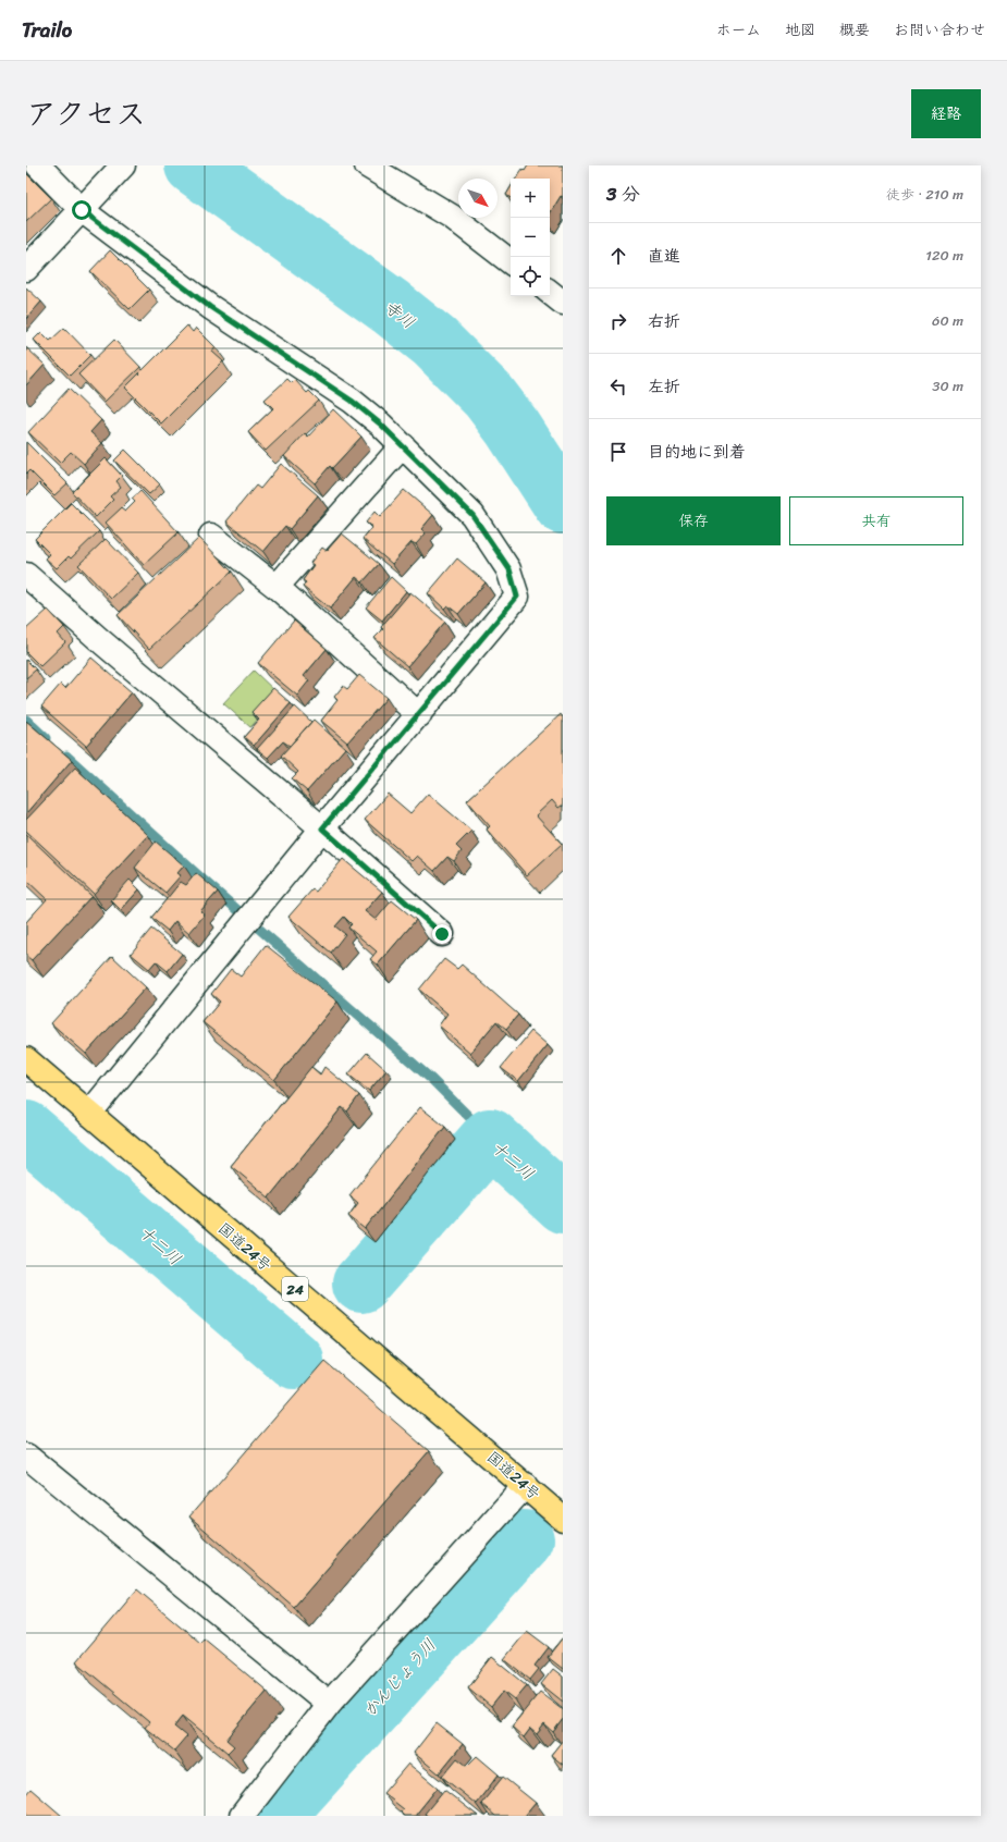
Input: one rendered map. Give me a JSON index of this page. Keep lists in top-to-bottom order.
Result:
{
  "streets": {
    "highway": ["国道24号", "24"]
  },
  "water": ["寺川", "十二川", "かんじょう川"],
  "north": "bottom right",
  "page": {
    "header": "Trailo",
    "nav": [
      "ホーム",
      "地図",
      "概要",
      "お問い合わせ"
    ],
    "title": "アクセス",
    "buttons": [
      "経路",
      ["保存", "共有"]
    ],
    "heading": ["3 分", "徒歩 · 210 m"],
    "map_buttons": ["+", "−"],
    "list": [
      ["直進", "120 m"],
      ["右折", "60 m"],
      ["左折", "30 m"],
      "目的地に到着"
    ]
  }
}
